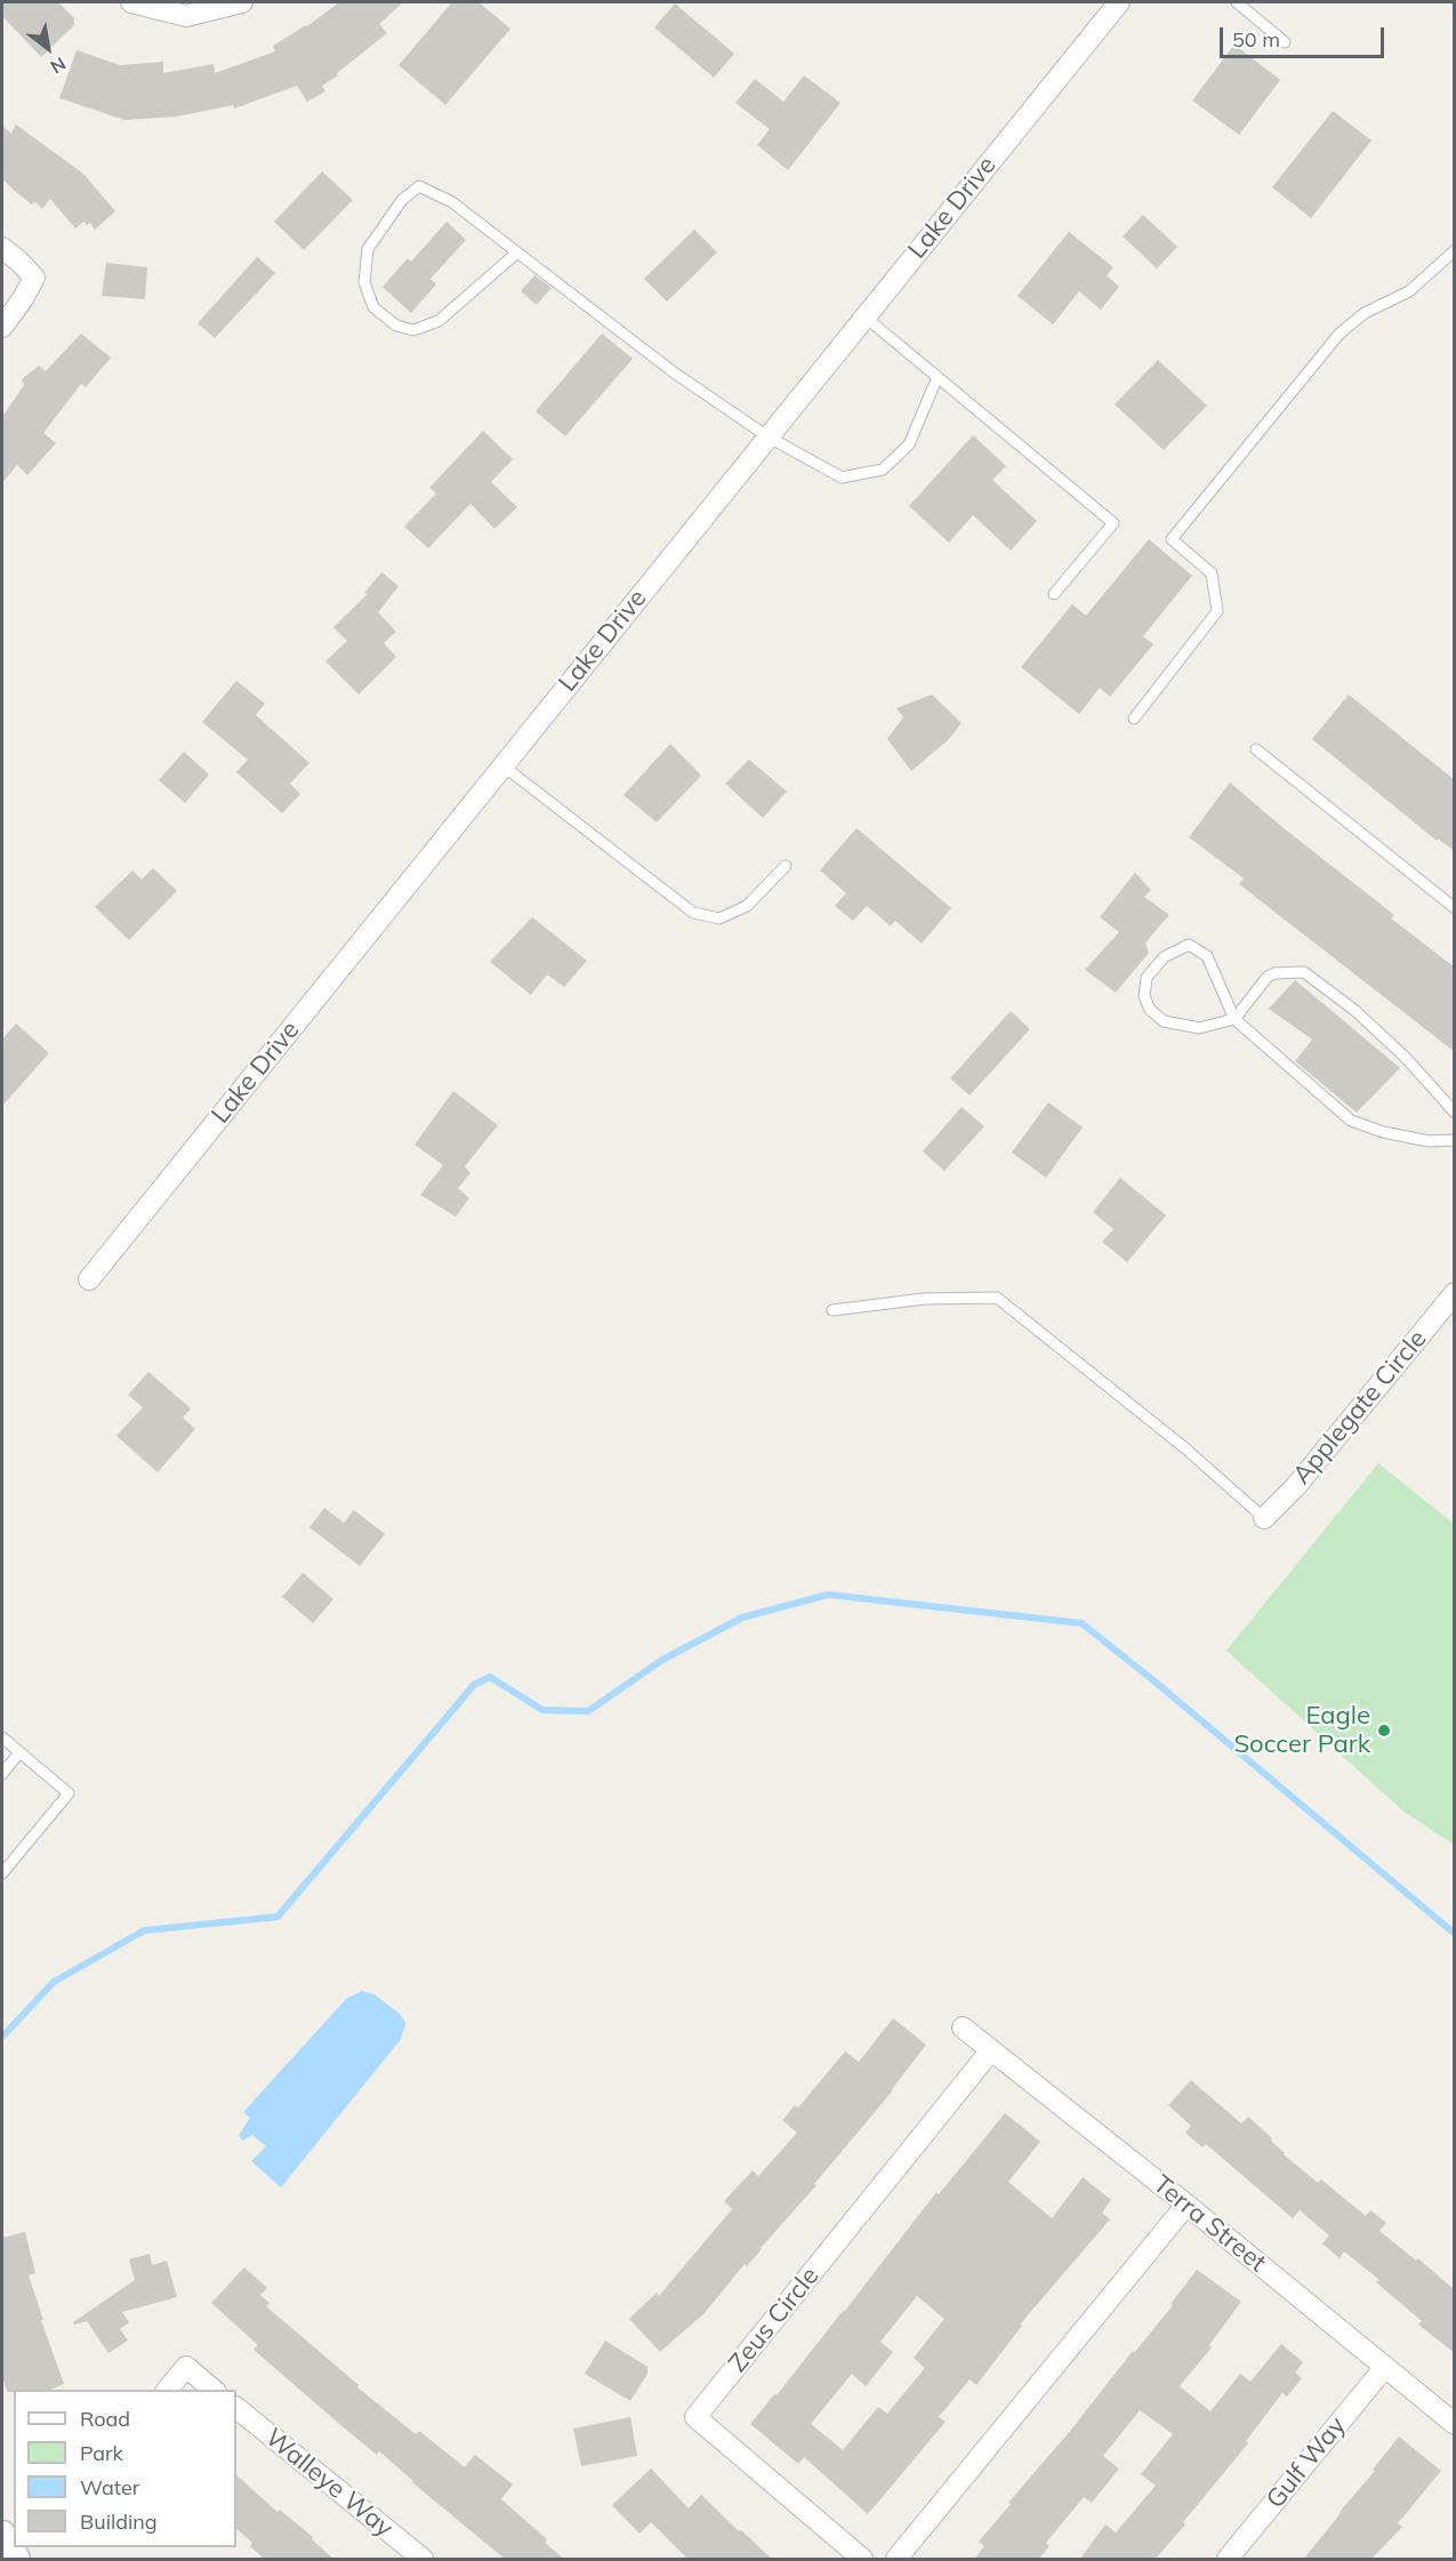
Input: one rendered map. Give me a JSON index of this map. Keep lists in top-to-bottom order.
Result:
{
  "streets": {
    "street": [
      "Lake Drive",
      "Applegate Circle",
      "Terra Street",
      "Zeus Circle",
      "Gulf Way",
      "Walleye Way"
    ]
  },
  "crossings": [
    ["Terra Street", "Zeus Circle"],
    ["Terra Street", "Gulf Way"]
  ],
  "places": ["Eagle Soccer Park"],
  "legend": [
    "Road",
    "Park",
    "Water",
    "Building"
  ],
  "scale_bar": "50 m",
  "north": "bottom right"
}
